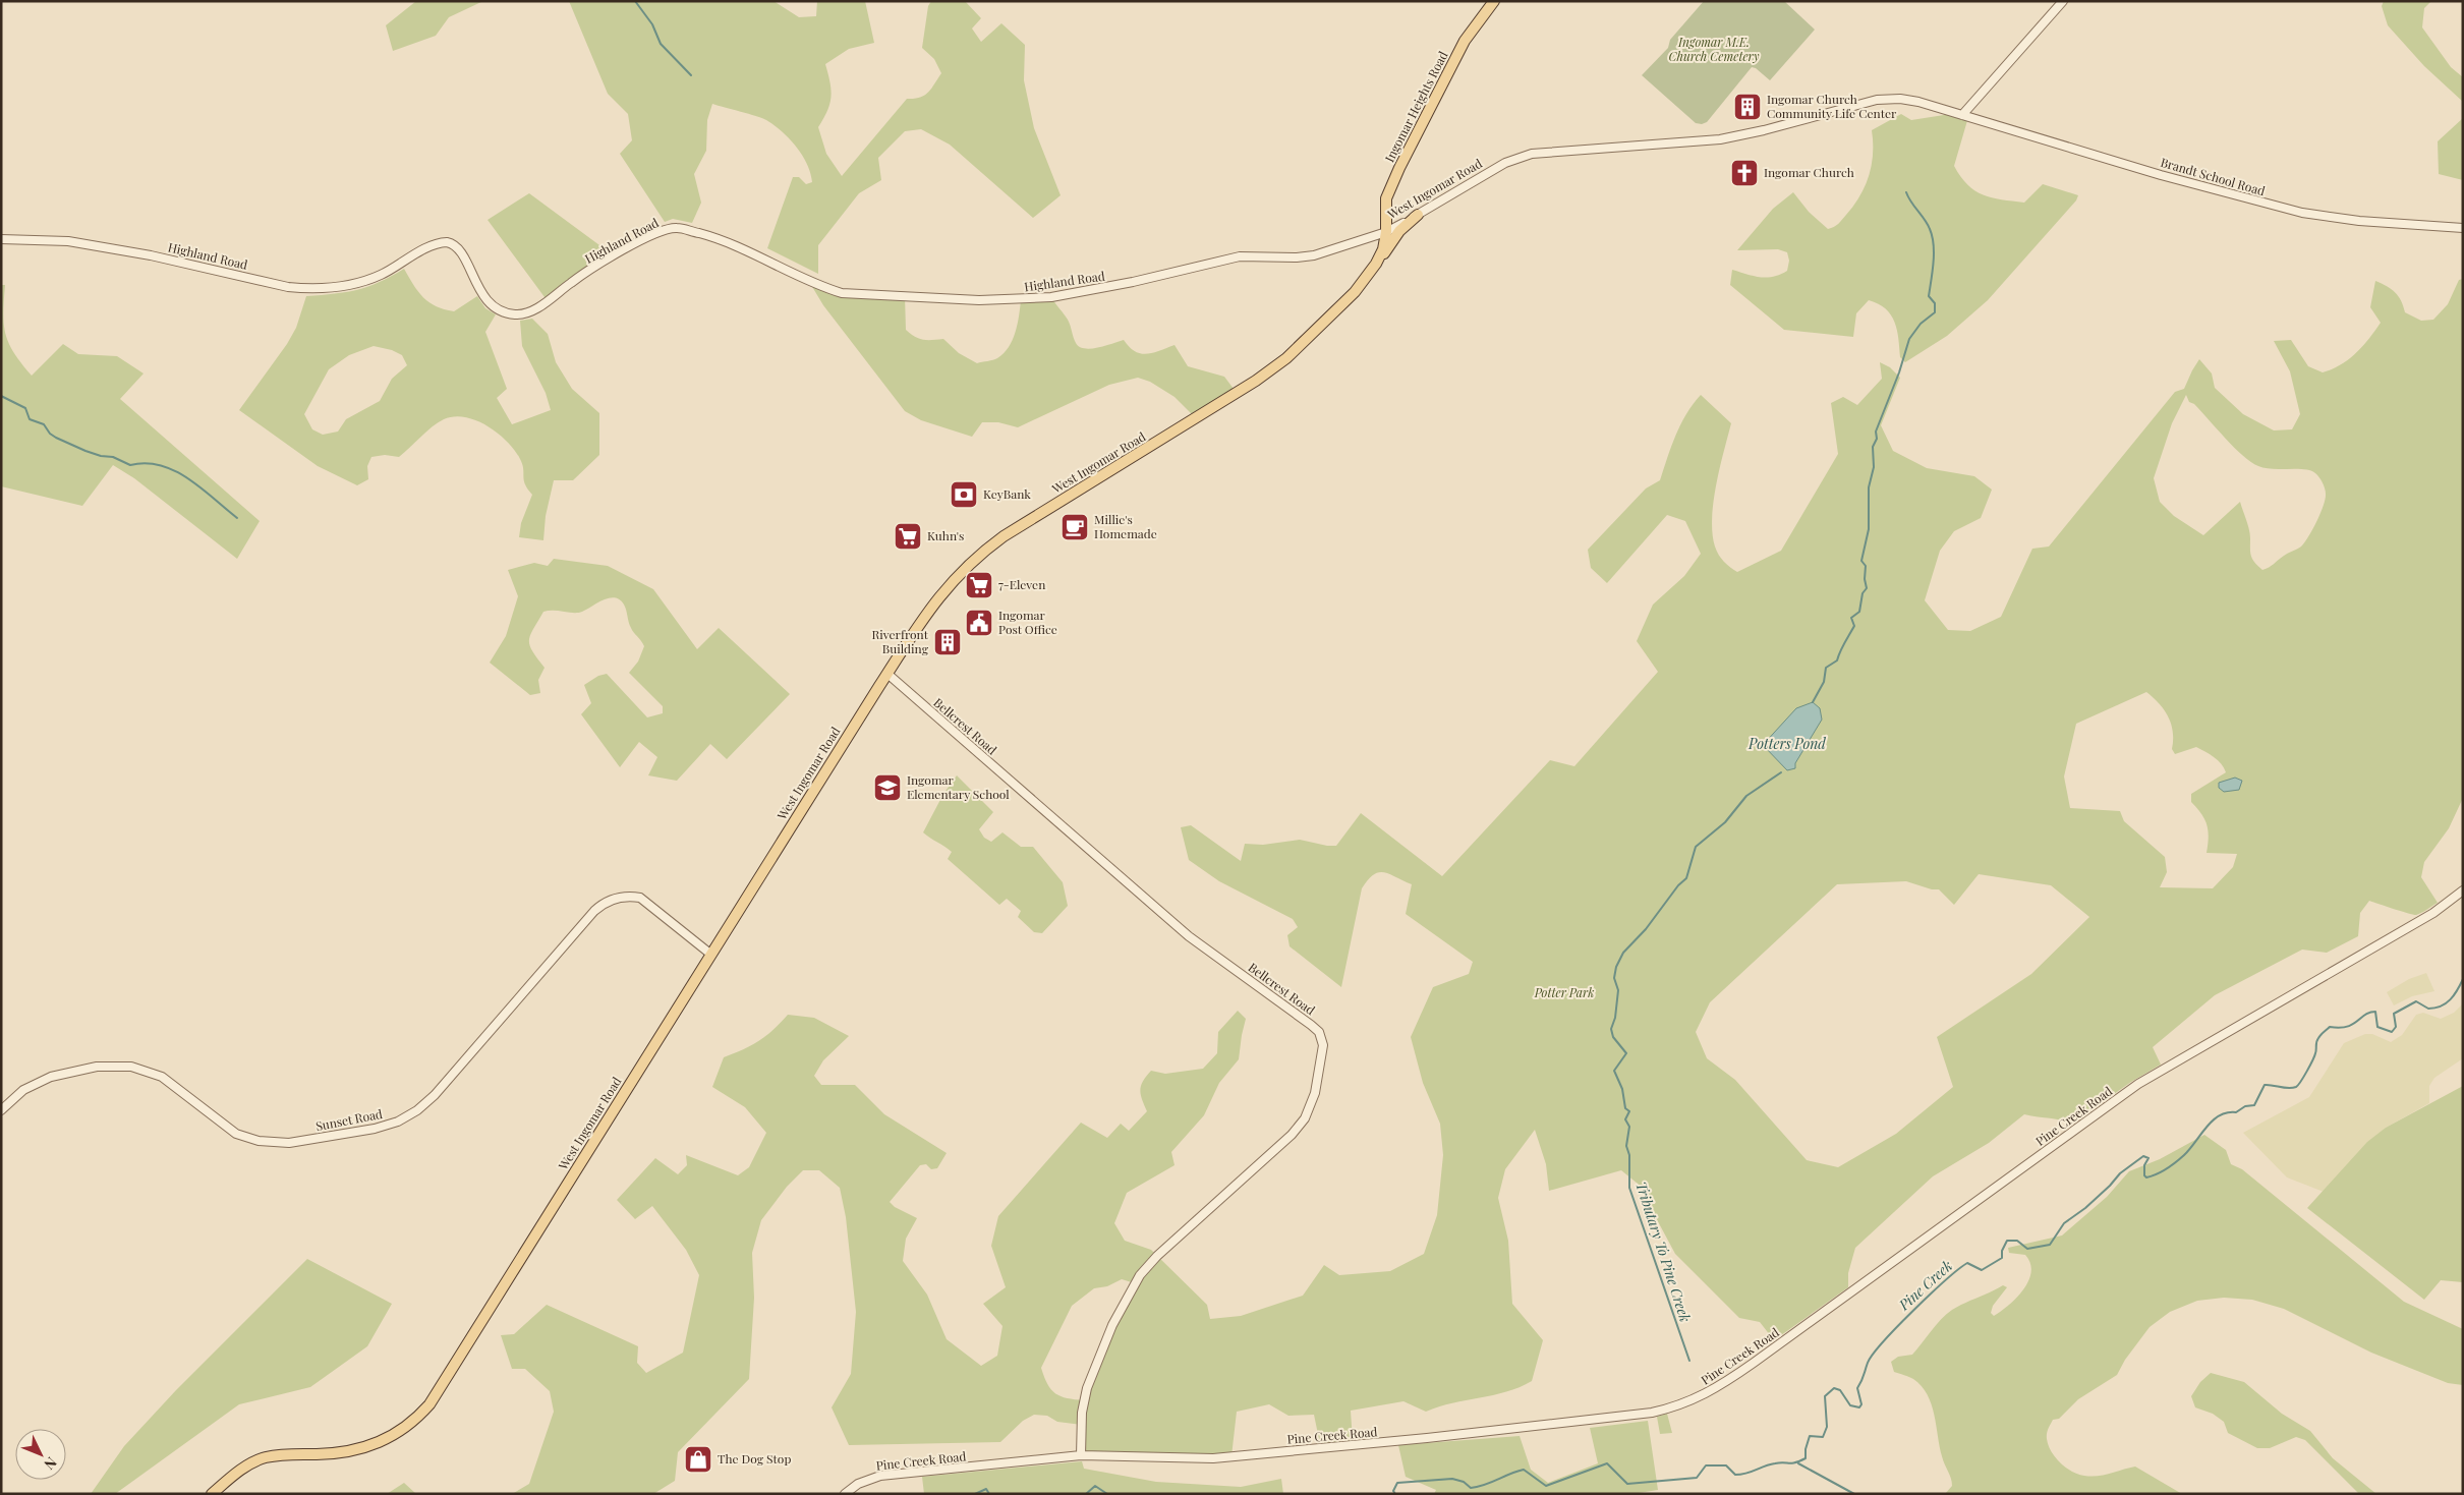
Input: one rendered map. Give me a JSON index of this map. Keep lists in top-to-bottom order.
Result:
{
  "streets": {
    "main road": ["Ingomar Heights Road", "West Ingomar Road"],
    "street": [
      "Brandt School Road",
      "Highland Road",
      "Bellcrest Road",
      "Pine Creek Road",
      "Sunset Road"
    ]
  },
  "crossings": [
    ["Ingomar Heights Road", "West Ingomar Road"],
    ["Ingomar Heights Road", "Highland Road"],
    ["Brandt School Road", "West Ingomar Road"],
    ["West Ingomar Road", "Highland Road"],
    ["West Ingomar Road", "Bellcrest Road"],
    ["West Ingomar Road", "Sunset Road"],
    ["Bellcrest Road", "Pine Creek Road"]
  ],
  "water": ["Potters Pond", "Tributary To Pine Creek", "Pine Creek"],
  "parks": ["Ingomar M.E. Church Cemetery", "Potter Park"],
  "places": {
    "building": ["Ingomar Church Community Life Center", "Riverfront Building"],
    "church": ["Ingomar Church"],
    "bank": ["KeyBank"],
    "cafe": ["Millie's Homemade"],
    "supermarket": ["Kuhn's", "7-Eleven"],
    "public building": ["Ingomar Post Office"],
    "school or university": ["Ingomar Elementary School"],
    "shop": ["The Dog Stop"]
  },
  "north": "bottom right"
}
